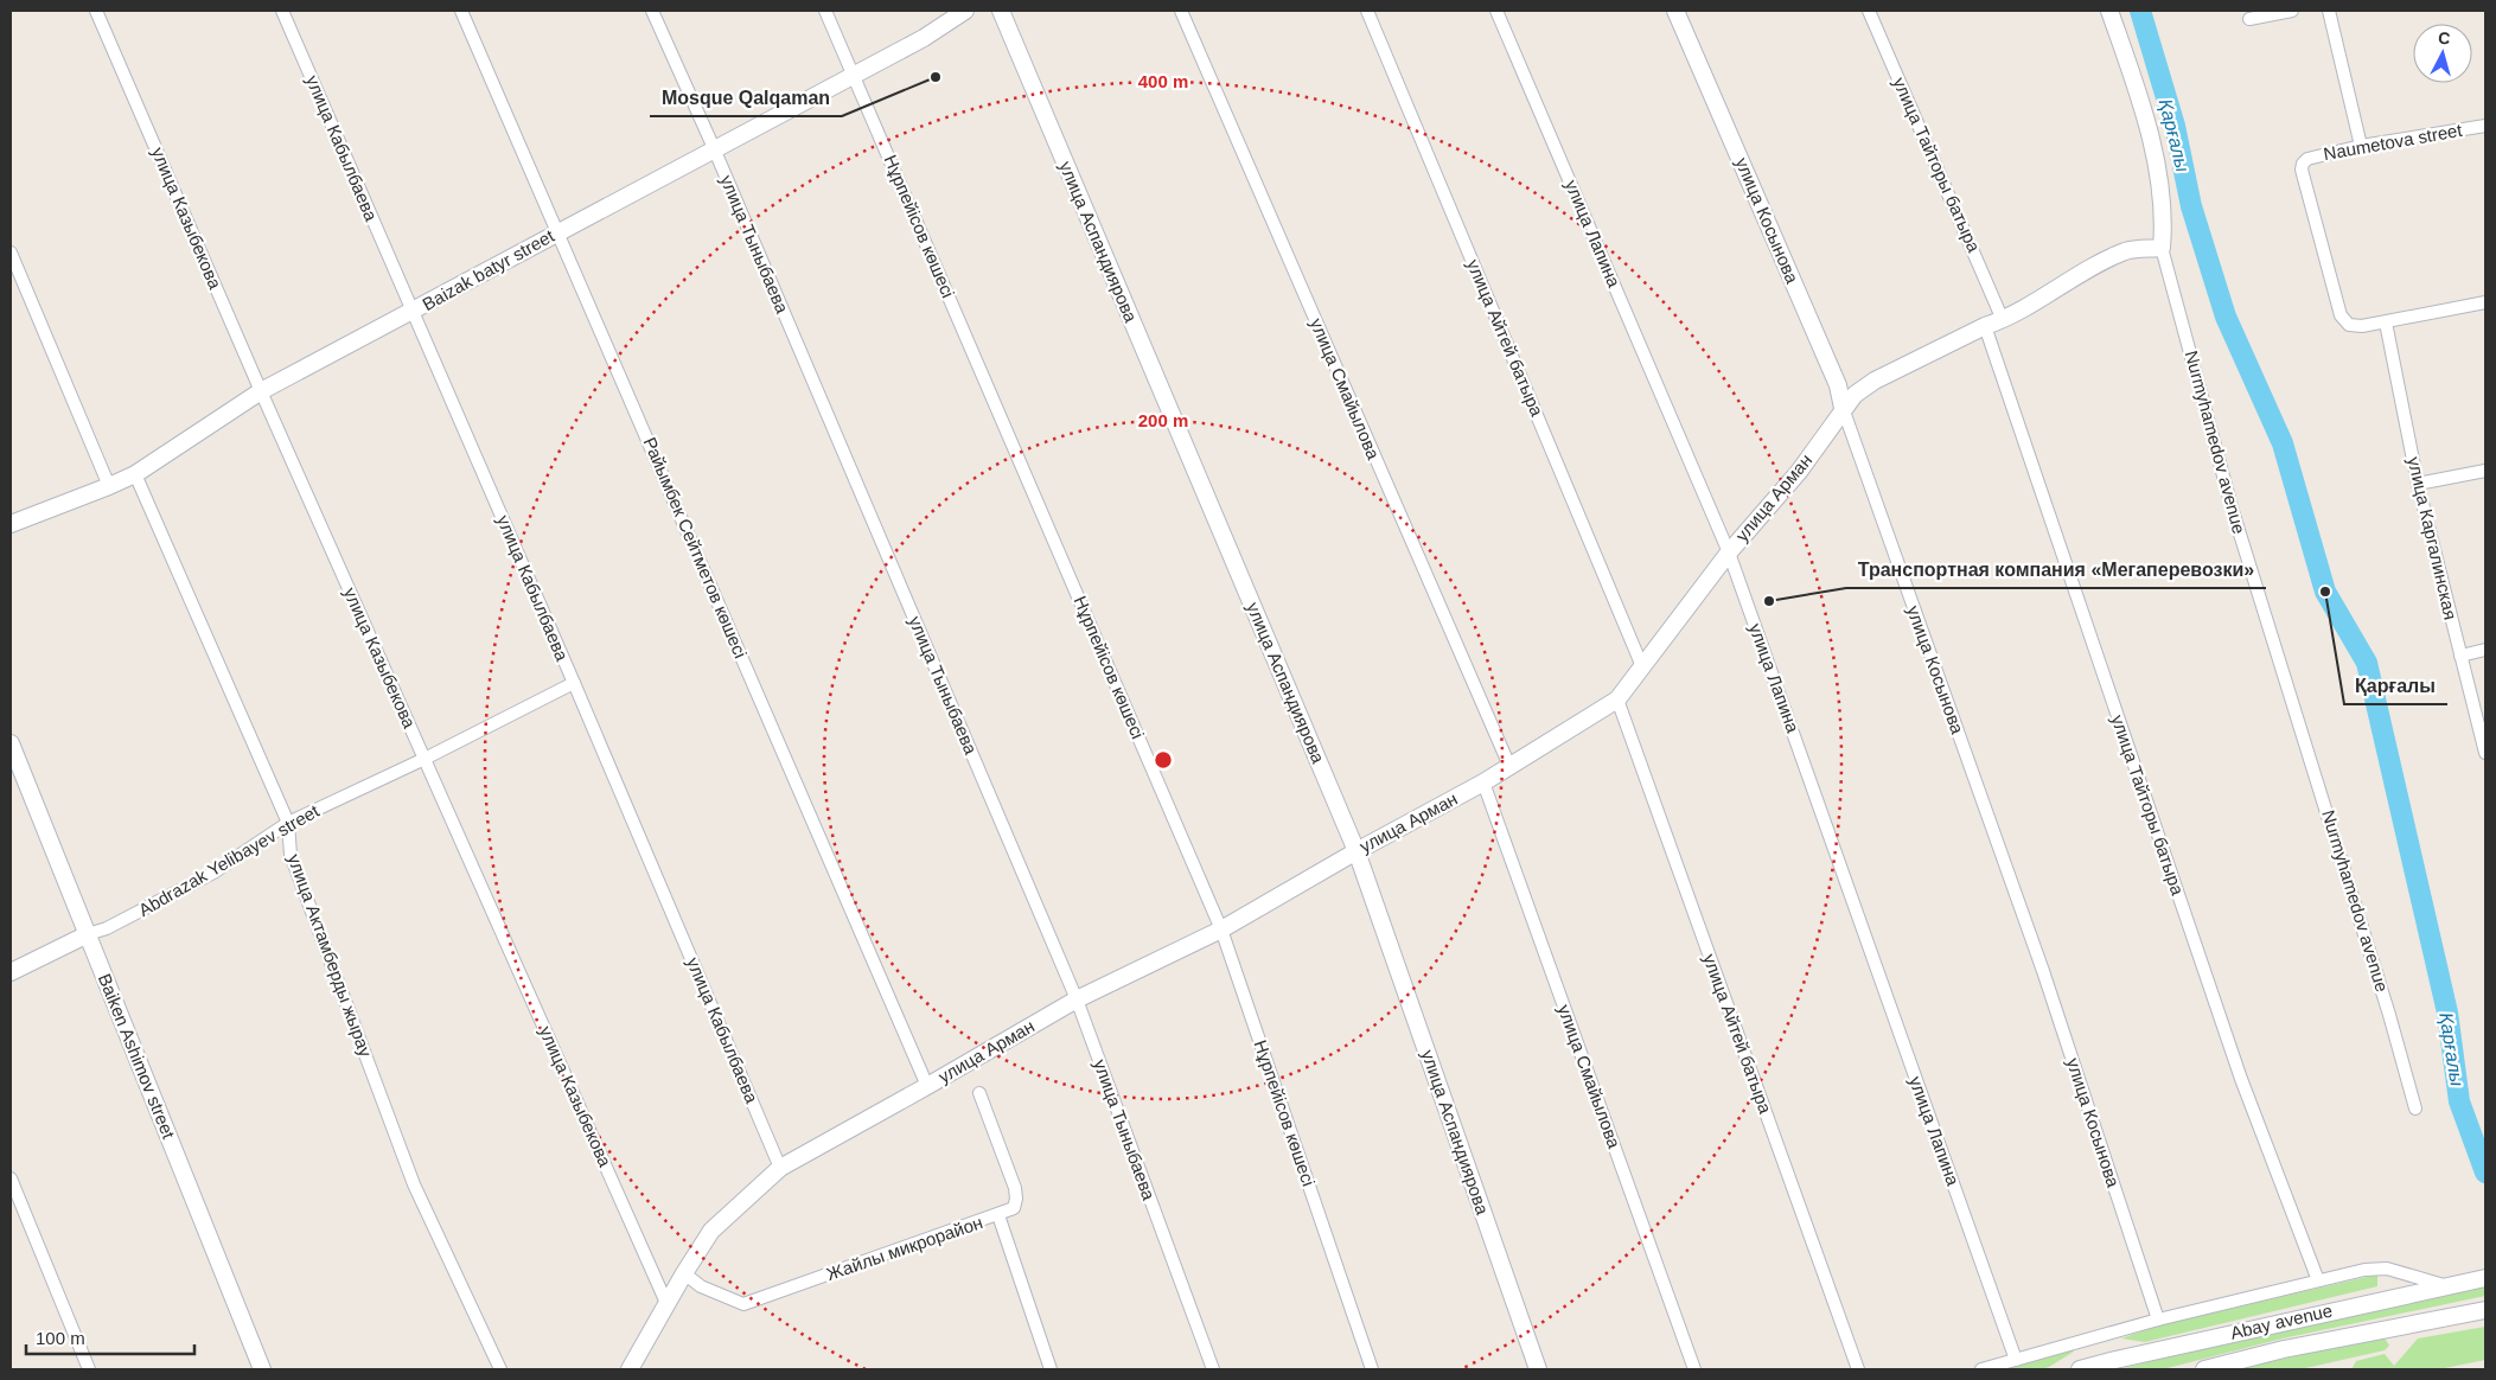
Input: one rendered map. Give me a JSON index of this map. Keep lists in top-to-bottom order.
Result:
{
  "streets": {
    "street": [
      "Naumetova street",
      "улица Кабылбаева",
      "улица Тайторы батыра",
      "улица Казыбекова",
      "улица Косынова",
      "Нұрпейісов көшесі",
      "улица Лапина",
      "улица Аспандиярова",
      "улица Тыныбаева",
      "Baizak batyr street",
      "улица Айтей батыра",
      "улица Смайылова",
      "Nurmyhamedov avenue",
      "улица Арман",
      "улица Каргалинская",
      "Райымбек Сейтметов көшесі",
      "Abdrazak Yelibayev street",
      "улица Актамберды жырау",
      "Baiken Ashimov street",
      "Жайлы микрорайон",
      "Abay avenue"
    ]
  },
  "crossings": [
    ["Naumetova street", "улица Каргалинская"],
    ["улица Кабылбаева", "Baizak batyr street"],
    ["улица Кабылбаева", "улица Арман"],
    ["улица Кабылбаева", "Abdrazak Yelibayev street"],
    ["улица Тайторы батыра", "улица Арман"],
    ["улица Казыбекова", "Baizak batyr street"],
    ["улица Казыбекова", "улица Арман"],
    ["улица Казыбекова", "Abdrazak Yelibayev street"],
    ["улица Косынова", "улица Арман"],
    ["Нұрпейісов көшесі", "Baizak batyr street"],
    ["Нұрпейісов көшесі", "улица Арман"],
    ["улица Лапина", "улица Арман"],
    ["улица Аспандиярова", "улица Арман"],
    ["улица Тыныбаева", "Baizak batyr street"],
    ["улица Тыныбаева", "улица Арман"],
    ["Baizak batyr street", "Райымбек Сейтметов көшесі"],
    ["Baizak batyr street", "улица Актамберды жырау"],
    ["улица Айтей батыра", "улица Арман"],
    ["улица Смайылова", "улица Арман"],
    ["Nurmyhamedov avenue", "улица Арман"],
    ["улица Арман", "Райымбек Сейтметов көшесі"],
    ["улица Арман", "Жайлы микрорайон"],
    ["Abdrazak Yelibayev street", "улица Актамберды жырау"],
    ["Abdrazak Yelibayev street", "Baiken Ashimov street"]
  ],
  "water": ["Қарғалы"],
  "places": ["Mosque Qalqaman", "Қарғалы", "Транспортная компания «Мегаперевозки»"],
  "scale_bar": "100 m",
  "north": "top",
  "rings": ["400 m", "200 m"]
}
